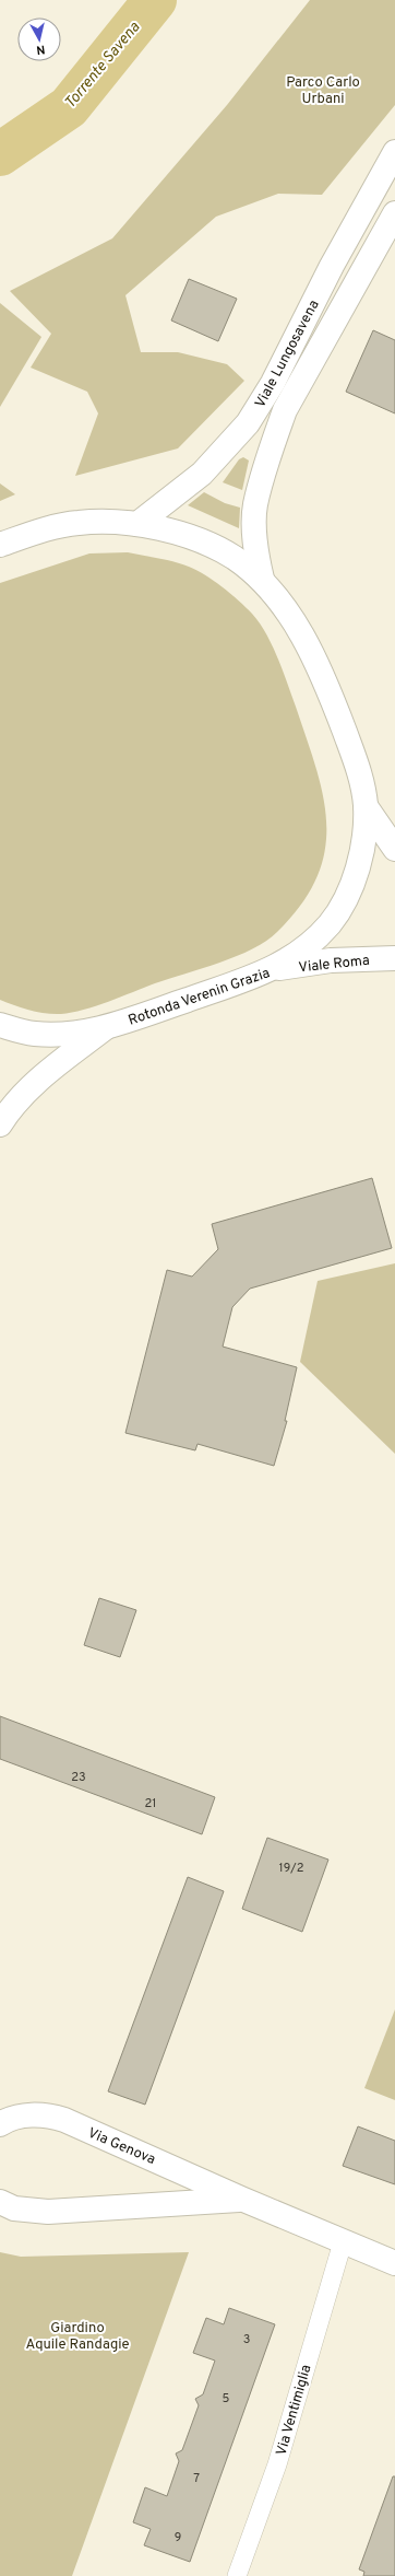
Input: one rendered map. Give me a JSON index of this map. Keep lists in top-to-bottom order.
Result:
{
  "streets": {
    "main road": [
      "Viale Lungosavena",
      "Viale Roma",
      "Rotonda Verenin Grazia",
      "Via Genova"
    ],
    "street": ["Via Ventimiglia"]
  },
  "crossings": [
    ["Viale Lungosavena", "Rotonda Verenin Grazia"],
    ["Viale Roma", "Rotonda Verenin Grazia"],
    ["Via Genova", "Via Ventimiglia"]
  ],
  "water": ["Torrente Savena"],
  "parks": ["Parco Carlo Urbani", "Giardino Aquile Randagie"],
  "house_numbers": [
    "23",
    "21",
    "19/2",
    "3",
    "5",
    "7",
    "9"
  ],
  "north": "bottom"
}
